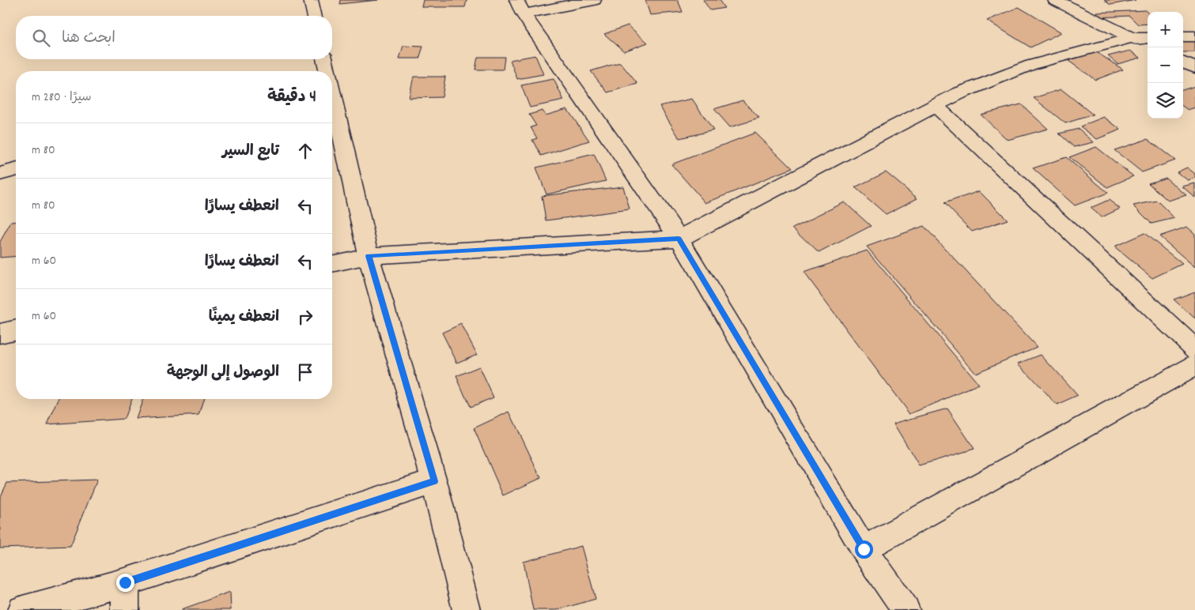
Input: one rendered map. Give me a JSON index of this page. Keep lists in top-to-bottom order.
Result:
{
  "page": {
    "map_buttons": ["+", "−"],
    "search": "ابحث هنا",
    "heading": ["4 دقيقة", "سيرًا · 280 m"],
    "list": [
      ["تابع السير", "80 m"],
      ["انعطف يسارًا", "80 m"],
      ["انعطف يسارًا", "60 m"],
      ["انعطف يمينًا", "60 m"],
      "الوصول إلى الوجهة"
    ]
  }
}
